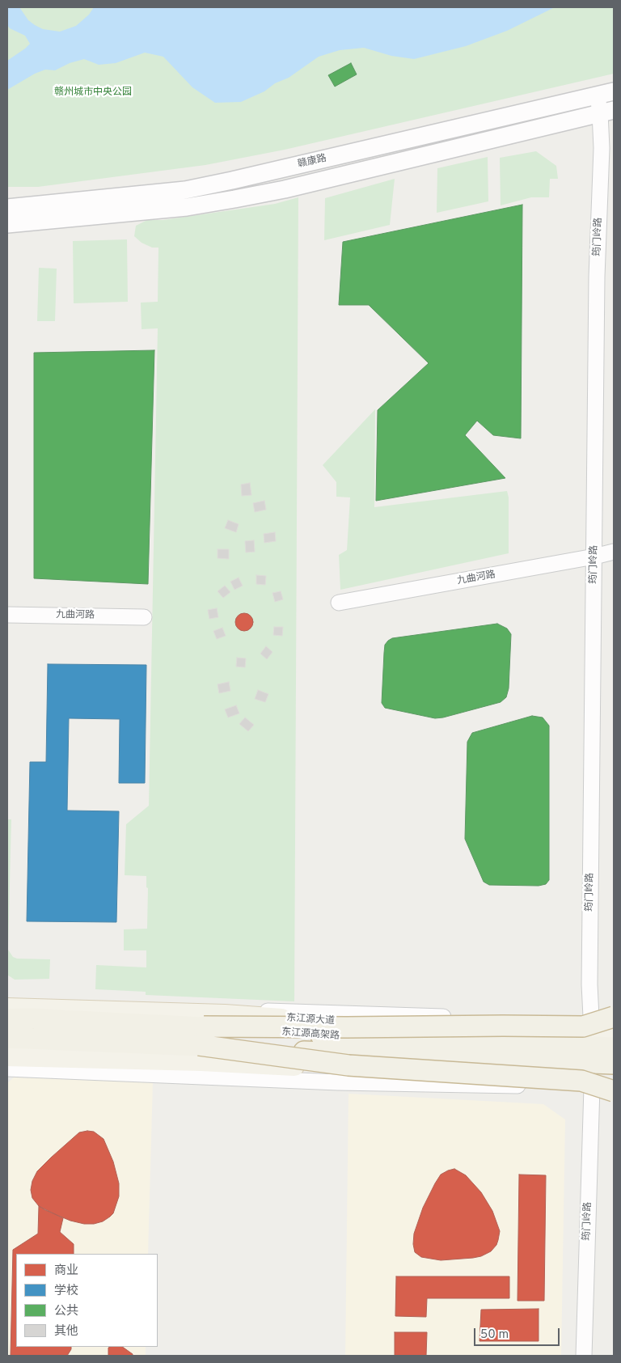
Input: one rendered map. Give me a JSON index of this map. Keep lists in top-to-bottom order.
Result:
{
  "streets": {
    "highway": ["东江源高架路"],
    "main road": ["赣康路", "东江源大道"],
    "street": ["筠门岭路", "九曲河路"]
  },
  "crossings": [
    ["赣康路", "筠门岭路"],
    ["筠门岭路", "九曲河路"],
    ["筠门岭路", "东江源大道"]
  ],
  "parks": ["赣州城市中央公园"],
  "legend": [
    "商业",
    "学校",
    "公共",
    "其他"
  ],
  "scale_bar": "50 m"
}
